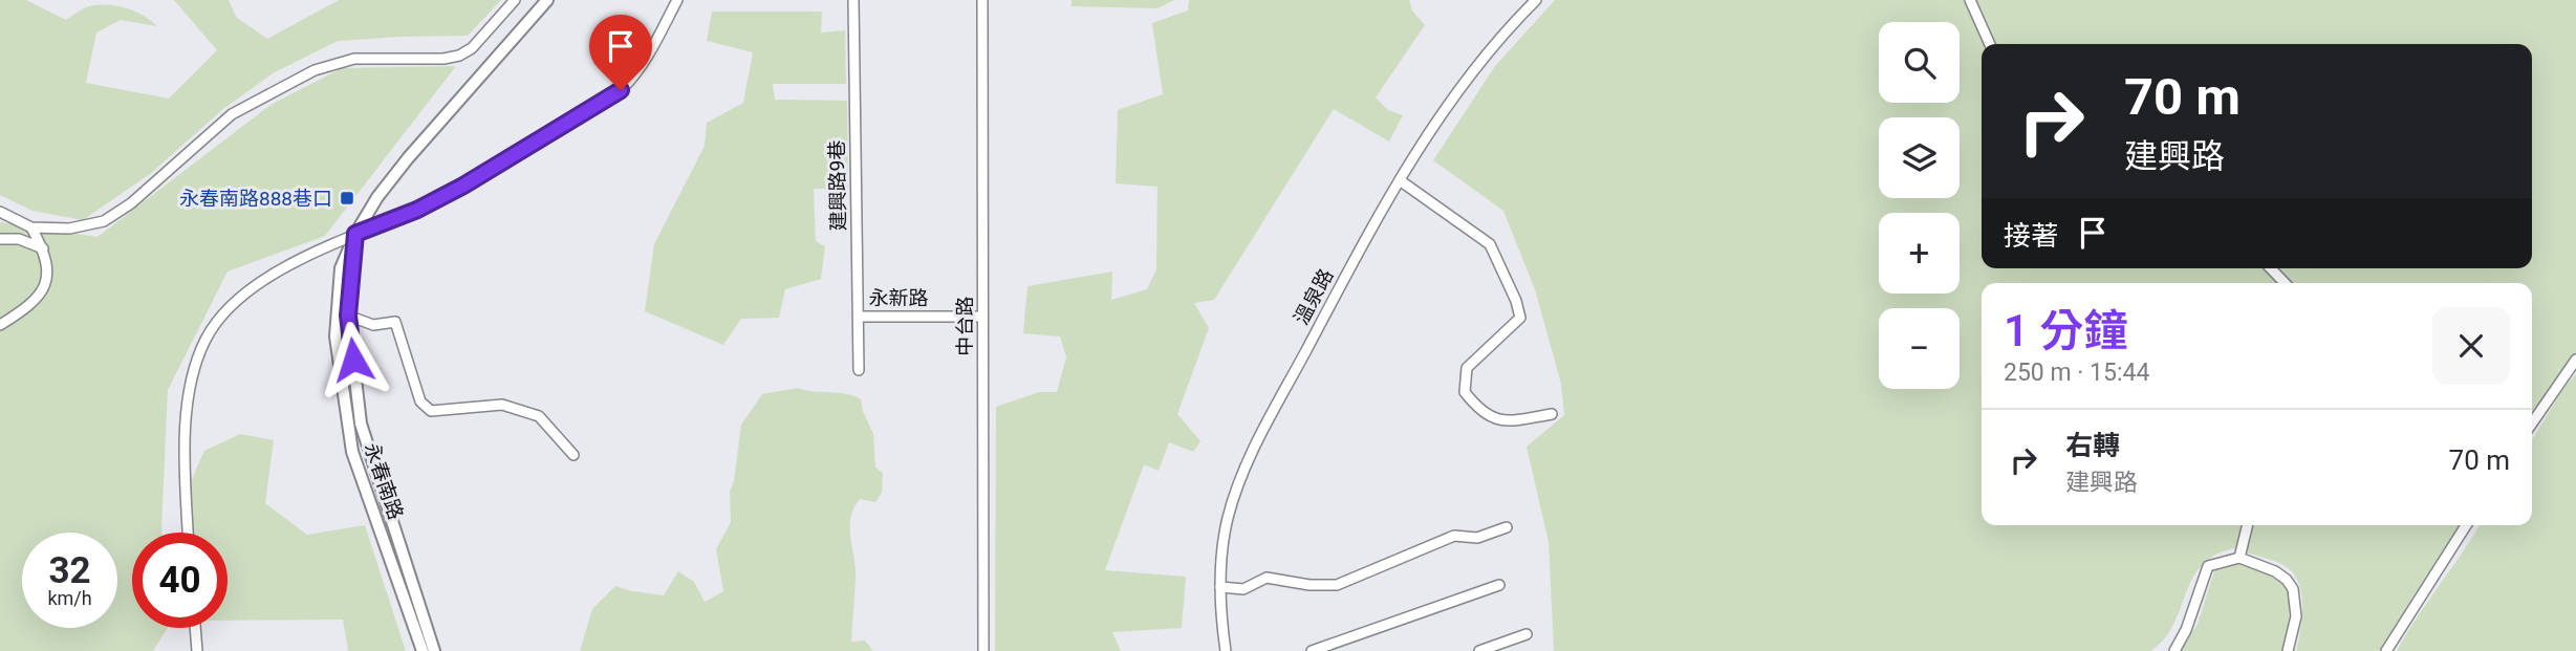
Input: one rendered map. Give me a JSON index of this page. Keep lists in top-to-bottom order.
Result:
{
  "streets": {
    "street": [
      "建興路9巷",
      "溫泉路",
      "永新路",
      "中台路",
      "永春南路"
    ]
  },
  "crossings": [
    ["建興路9巷", "永新路"],
    ["永新路", "中台路"]
  ],
  "places": {
    "transit": ["永春南路888巷口"]
  },
  "page": {
    "map_buttons": ["+", "−"],
    "turn": ["70 m", "建興路"],
    "then": "接著",
    "heading": ["1 分鐘", "250 m · 15:44"],
    "list": [
      {
        "name": "右轉",
        "note": "建興路",
        "value": "70 m"
      }
    ],
    "speed": "32 km/h",
    "limit": "40"
  }
}
